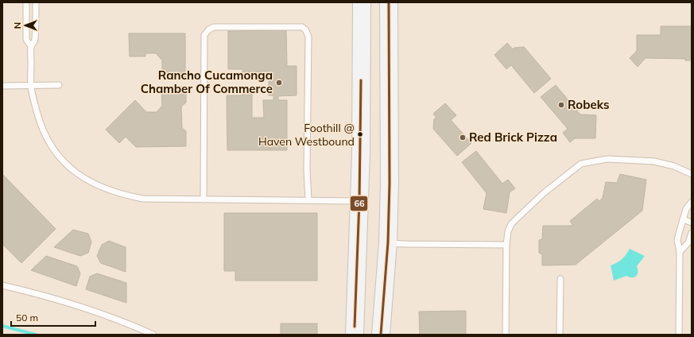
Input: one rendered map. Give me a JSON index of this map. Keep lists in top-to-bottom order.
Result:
{
  "places": [
    "Rancho Cucamonga Chamber Of Commerce",
    "Robeks",
    "Foothill @ Haven Westbound",
    "Red Brick Pizza"
  ],
  "lines": ["transit line 66"],
  "scale_bar": "50 m",
  "north": "left"
}
